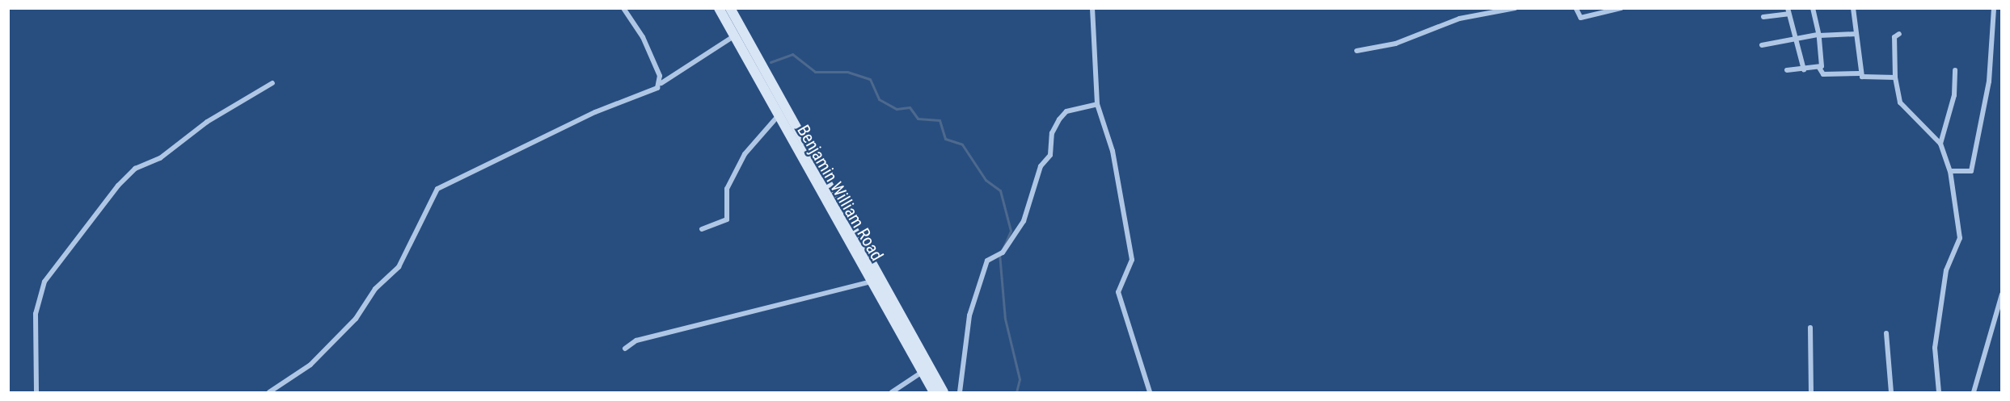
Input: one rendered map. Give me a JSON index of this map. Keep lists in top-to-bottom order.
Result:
{
  "streets": {
    "main road": ["Benjamin William Road"]
  }
}
